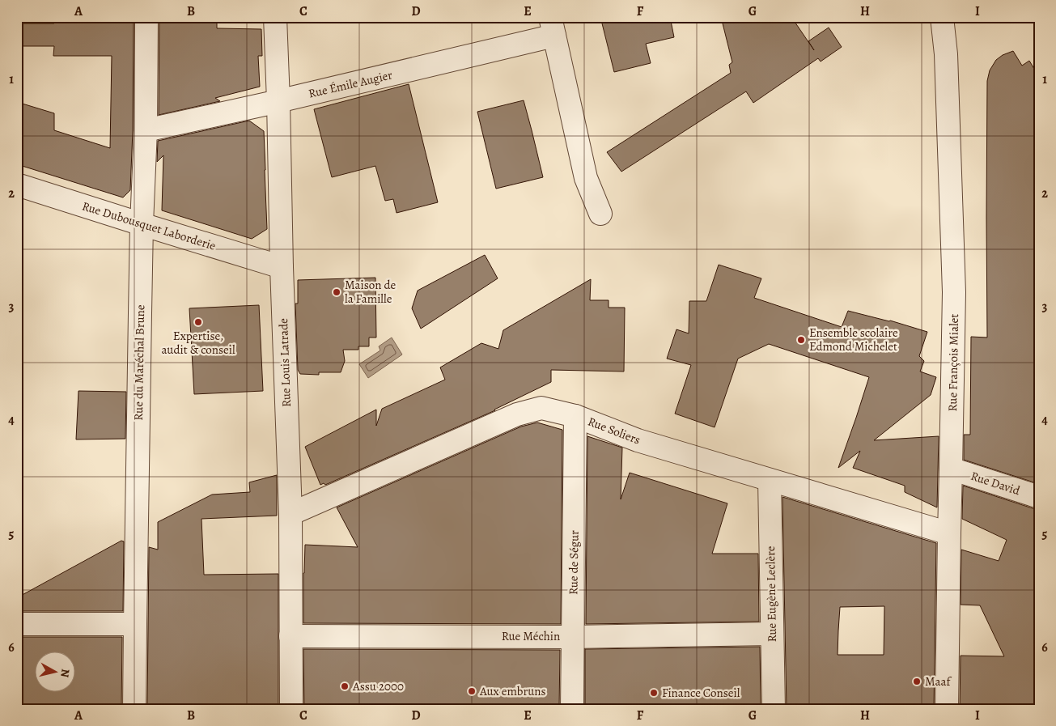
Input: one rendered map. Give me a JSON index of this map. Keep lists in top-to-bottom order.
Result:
{
  "streets": {
    "street": [
      "Rue Émile Augier",
      "Rue Dubousquet Laborderie",
      "Rue du Maréchal Brune",
      "Rue Louis Latrade",
      "Rue François Mialet",
      "Rue Soliers",
      "Rue David",
      "Rue de Ségur",
      "Rue Eugène Leclère",
      "Rue Méchin"
    ]
  },
  "crossings": [
    ["Rue Émile Augier", "Rue du Maréchal Brune"],
    ["Rue Émile Augier", "Rue Louis Latrade"],
    ["Rue Dubousquet Laborderie", "Rue du Maréchal Brune"],
    ["Rue Dubousquet Laborderie", "Rue Louis Latrade"],
    ["Rue Louis Latrade", "Rue Soliers"],
    ["Rue Louis Latrade", "Rue Méchin"],
    ["Rue François Mialet", "Rue Soliers"],
    ["Rue François Mialet", "Rue David"],
    ["Rue Soliers", "Rue de Ségur"],
    ["Rue Soliers", "Rue Eugène Leclère"],
    ["Rue de Ségur", "Rue Méchin"],
    ["Rue Eugène Leclère", "Rue Méchin"]
  ],
  "places": [
    "Maison de la Famille",
    "Expertise, audit & conseil",
    "Ensemble scolaire Edmond Michelet",
    "Maaf",
    "Assu 2000",
    "Aux embruns",
    "Finance Conseil"
  ],
  "north": "right",
  "grid": {
    "columns": [
      "A",
      "B",
      "C",
      "D",
      "E",
      "F",
      "G",
      "H",
      "I"
    ],
    "rows": [
      "1",
      "2",
      "3",
      "4",
      "5",
      "6"
    ]
  }
}
